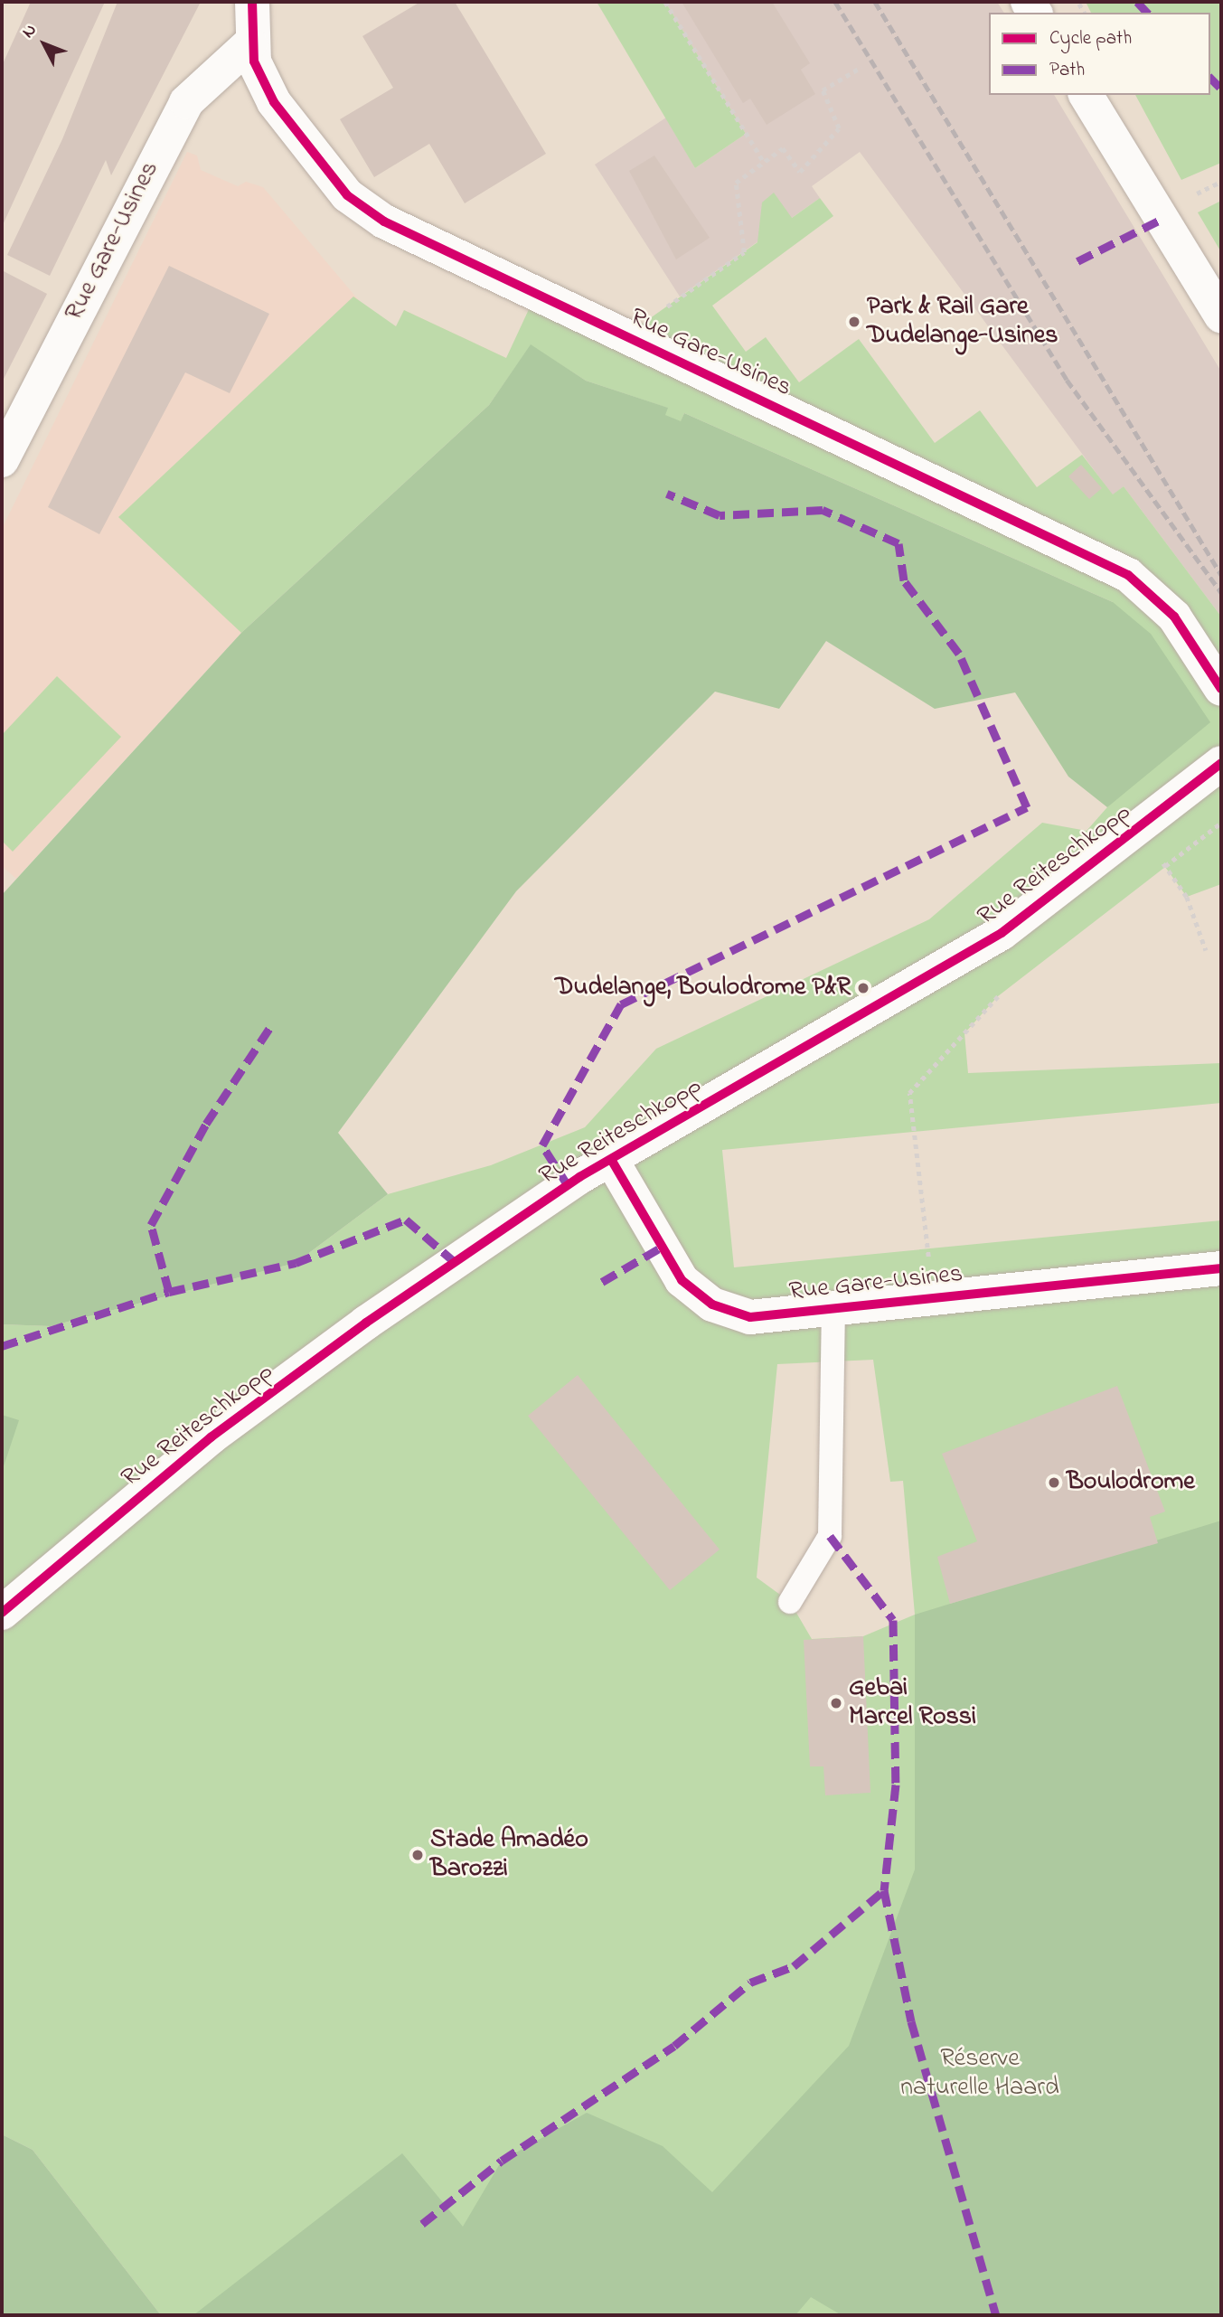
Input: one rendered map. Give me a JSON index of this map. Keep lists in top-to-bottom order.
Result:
{
  "streets": {
    "street": ["Rue Gare-Usines", "Rue Reiteschkopp"]
  },
  "crossings": [
    ["Rue Gare-Usines", "Rue Reiteschkopp"]
  ],
  "parks": ["Réserve naturelle Haard"],
  "places": [
    "Park & Rail Gare Dudelange-Usines",
    "Dudelange, Boulodrome P&R",
    "Boulodrome",
    "Gebai Marcel Rossi",
    "Stade Amadéo Barozzi"
  ],
  "legend": ["Cycle path", "Path"],
  "north": "top left"
}
